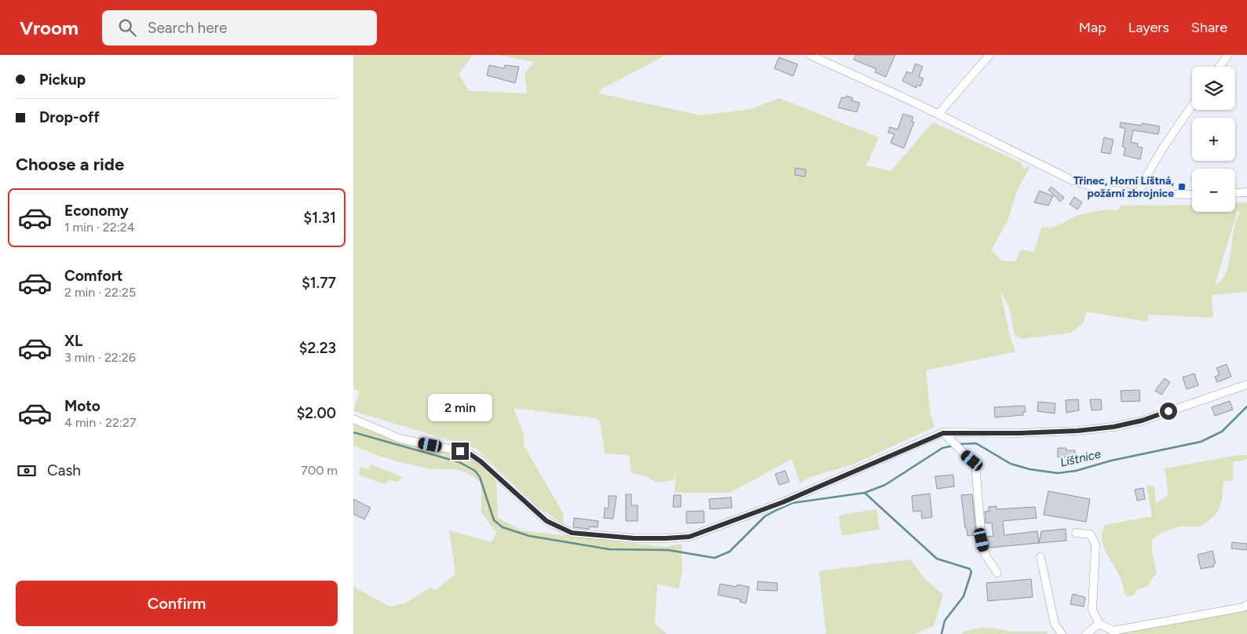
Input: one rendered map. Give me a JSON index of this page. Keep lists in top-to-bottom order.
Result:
{
  "water": ["Líštnice"],
  "places": {
    "transit": ["Třinec, Horní Líštná, požární zbrojnice"]
  },
  "page": {
    "header": "Vroom",
    "search": "Search here",
    "nav": ["Map", "Layers", "Share"],
    "banner": ["Pickup", "Drop-off"],
    "map_buttons": ["+", "−"],
    "heading": "Choose a ride",
    "list": [
      {
        "name": "Economy",
        "note": "1 min · 22:24",
        "value": "$1.31"
      },
      {
        "name": "Comfort",
        "note": "2 min · 22:25",
        "value": "$1.77"
      },
      {
        "name": "XL",
        "note": "3 min · 22:26",
        "value": "$2.23"
      },
      {
        "name": "Moto",
        "note": "4 min · 22:27",
        "value": "$2.00"
      }
    ],
    "bubble": "2 min",
    "pay": ["Cash", "700 m"],
    "buttons": "Confirm"
  }
}
